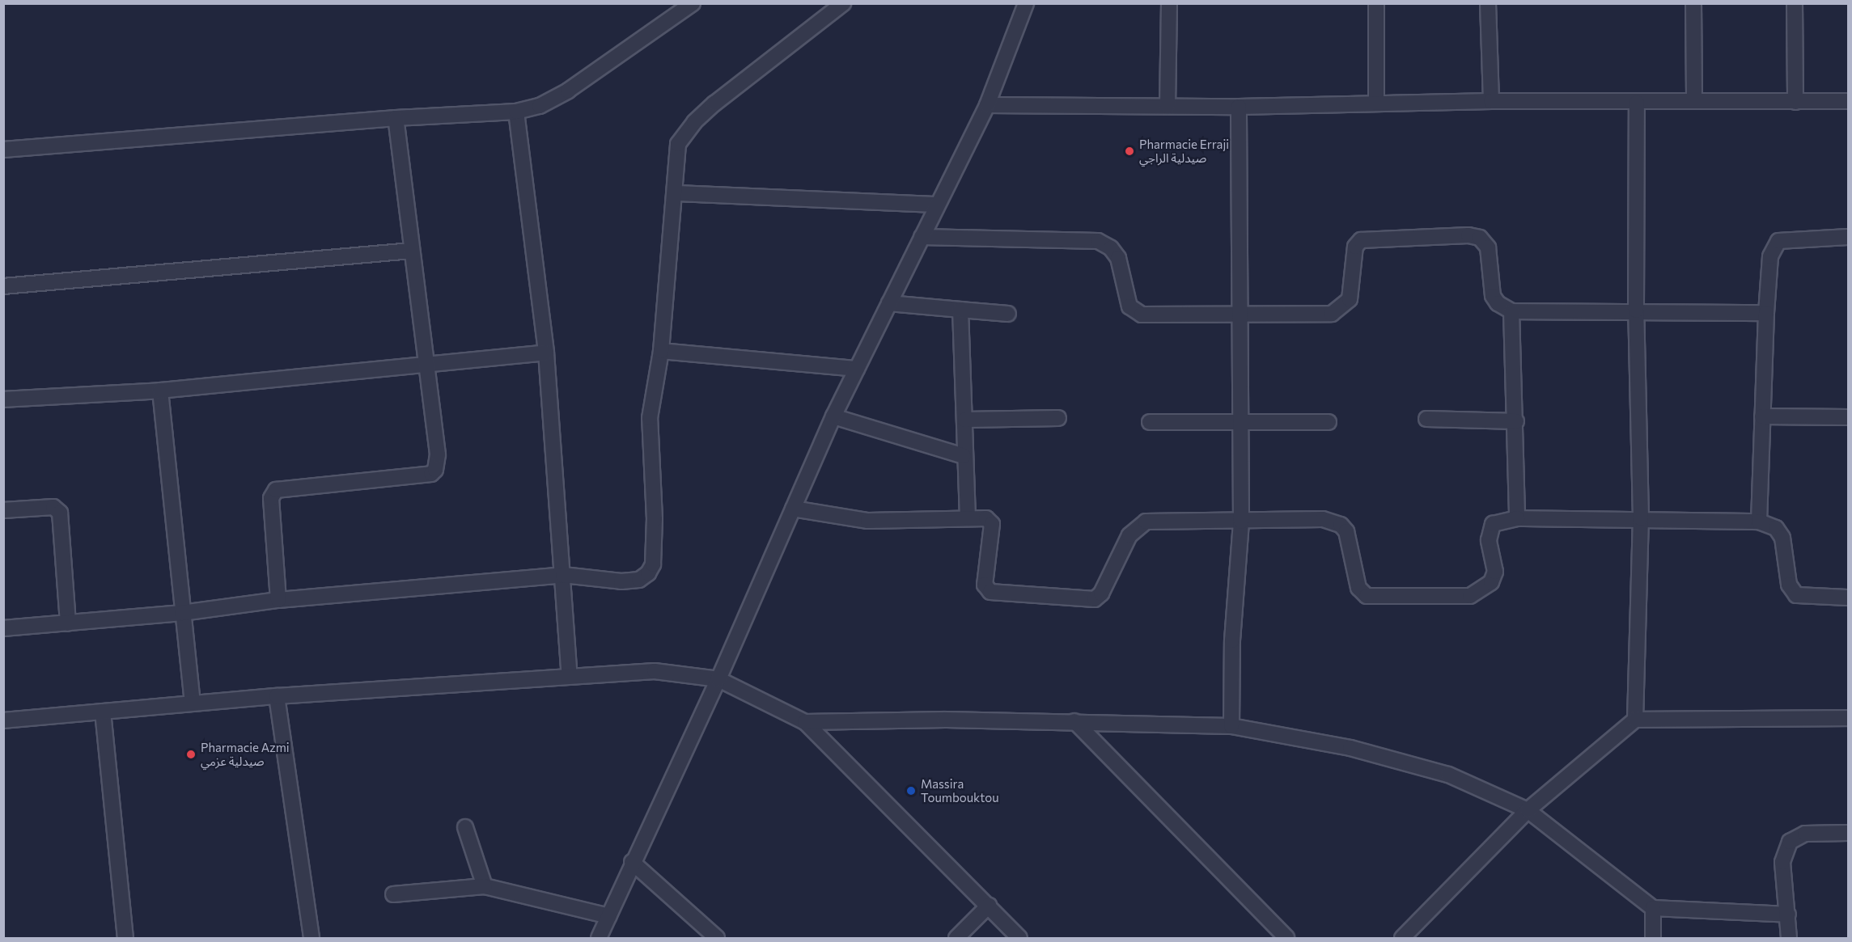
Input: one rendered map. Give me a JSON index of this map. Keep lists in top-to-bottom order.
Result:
{
  "places": ["Pharmacie Erraji صيدلية الراجي", "Pharmacie Azmi صيدلية عزمي", "Massira Toumbouktou"]
}
